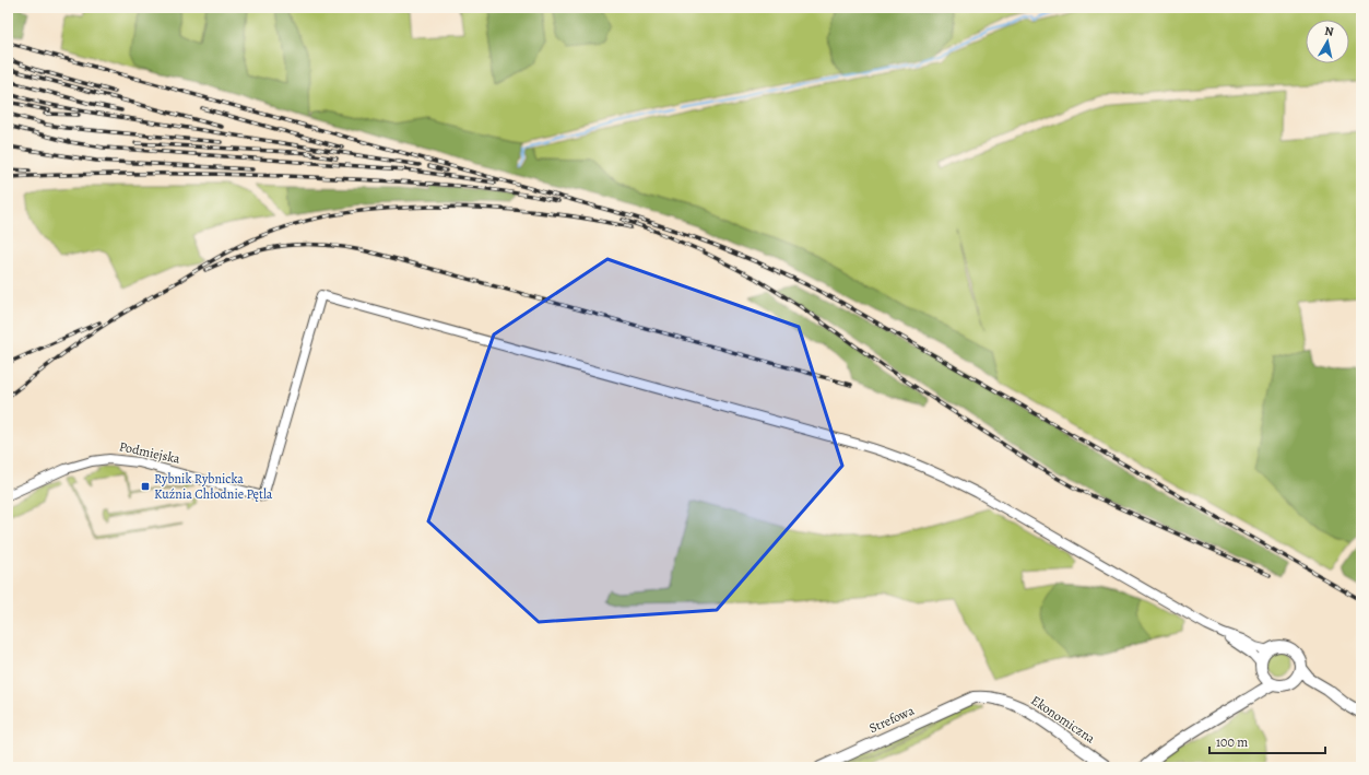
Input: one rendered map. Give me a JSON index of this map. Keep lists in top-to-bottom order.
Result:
{
  "streets": {
    "street": ["Podmiejska", "Strefowa", "Ekonomiczna"]
  },
  "crossings": [
    ["Strefowa", "Ekonomiczna"]
  ],
  "places": {
    "transit": ["Rybnik Rybnicka Kuźnia Chłodnie Pętla"]
  },
  "scale_bar": "100 m",
  "north": "top"
}
